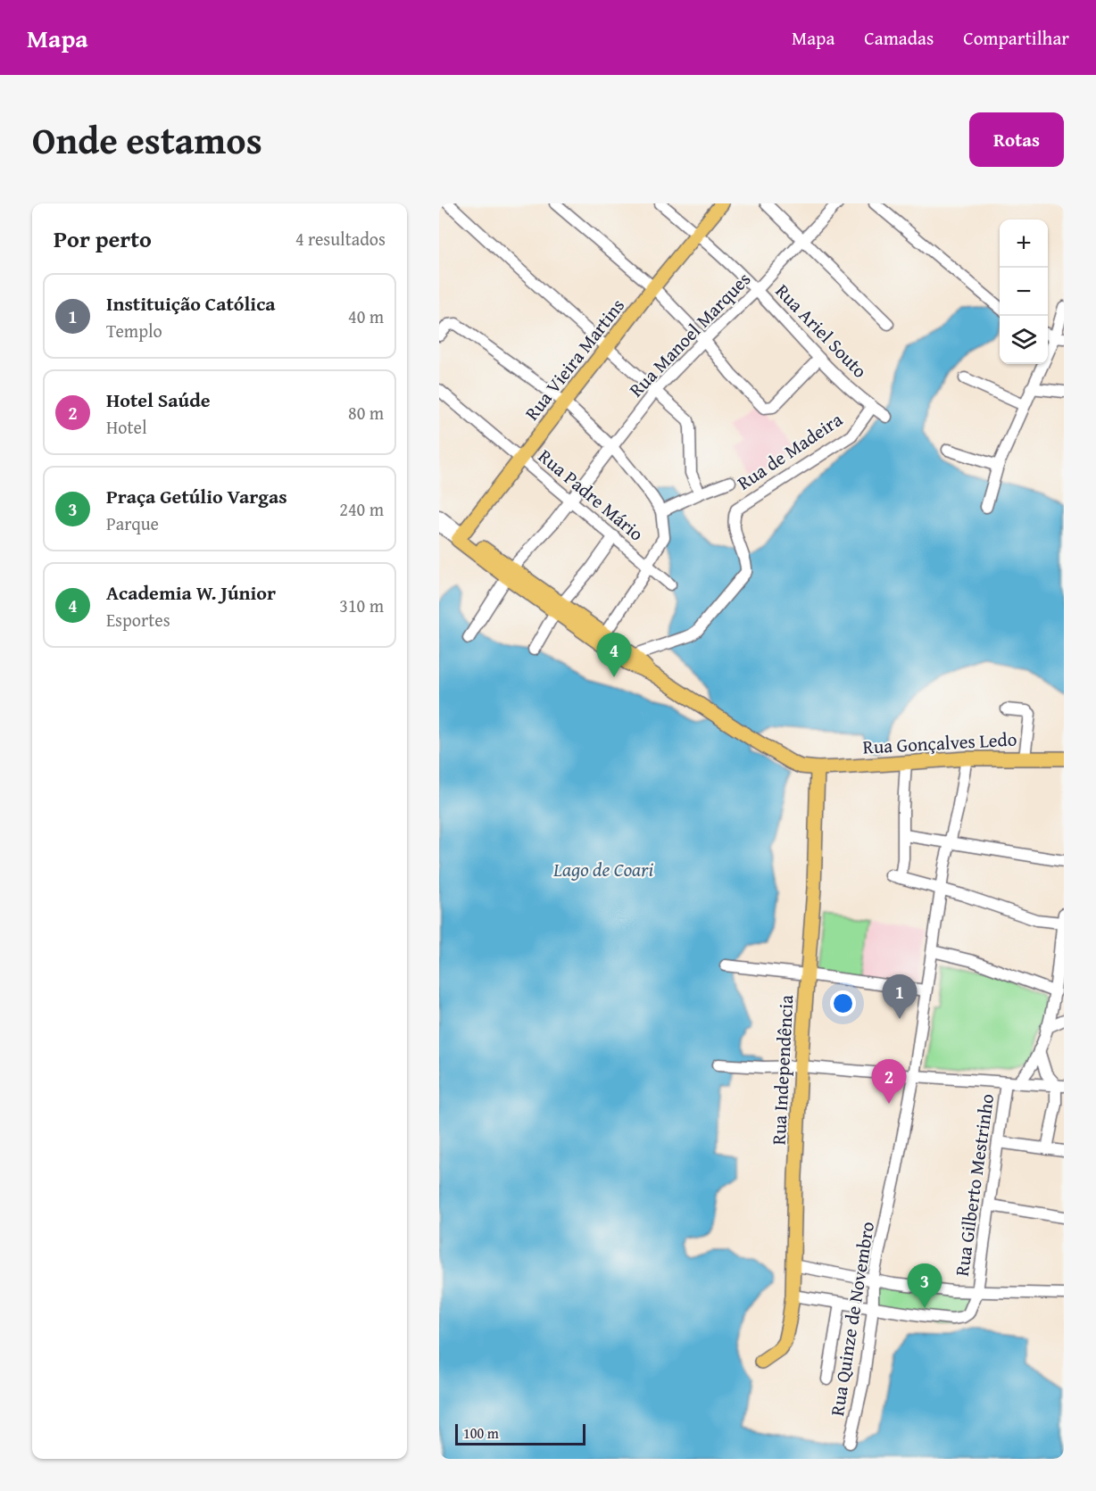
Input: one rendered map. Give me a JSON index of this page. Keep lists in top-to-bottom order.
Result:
{
  "streets": {
    "main road": ["Rua Vieira Martins", "Rua Gonçalves Ledo", "Rua Independência"],
    "street": [
      "Rua Ariel Souto",
      "Rua Manoel Marques",
      "Rua de Madeira",
      "Rua Padre Mário",
      "Rua Gilberto Mestrinho",
      "Rua Quinze de Novembro"
    ]
  },
  "crossings": [
    ["Rua Ariel Souto", "Rua Manoel Marques"],
    ["Rua Ariel Souto", "Rua Vieira Martins"],
    ["Rua Ariel Souto", "Rua de Madeira"],
    ["Rua Manoel Marques", "Rua Padre Mário"],
    ["Rua Vieira Martins", "Rua Padre Mário"],
    ["Rua de Madeira", "Rua Gonçalves Ledo"],
    ["Rua Gonçalves Ledo", "Rua Independência"],
    ["Rua Gonçalves Ledo", "Rua Quinze de Novembro"]
  ],
  "water": ["Lago de Coari"],
  "scale_bar": "100 m",
  "page": {
    "header": "Mapa",
    "nav": ["Mapa", "Camadas", "Compartilhar"],
    "title": "Onde estamos",
    "buttons": "Rotas",
    "heading": ["Por perto", "4 resultados"],
    "map_buttons": ["+", "−"],
    "list": [
      {
        "mark": "1",
        "name": "Instituição Católica",
        "note": "Templo",
        "value": "40 m"
      },
      {
        "mark": "2",
        "name": "Hotel Saúde",
        "note": "Hotel",
        "value": "80 m"
      },
      {
        "mark": "3",
        "name": "Praça Getúlio Vargas",
        "note": "Parque",
        "value": "240 m"
      },
      {
        "mark": "4",
        "name": "Academia W. Júnior",
        "note": "Esportes",
        "value": "310 m"
      }
    ],
    "pins": [
      "4",
      "1",
      "2",
      "3"
    ],
    "scale": "100 m"
  }
}
